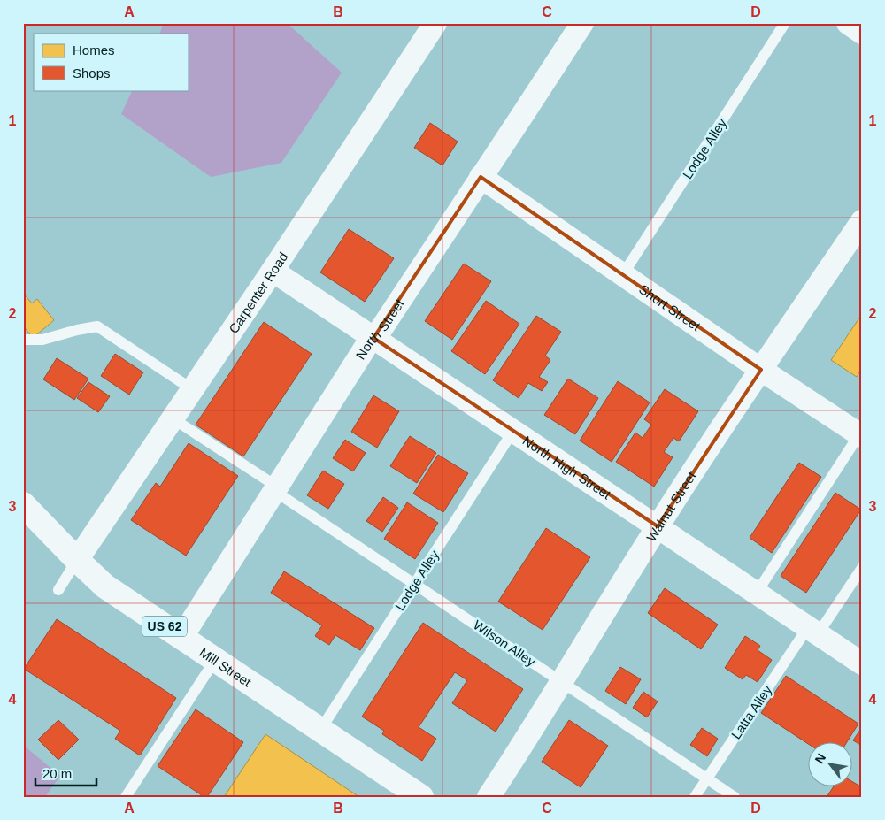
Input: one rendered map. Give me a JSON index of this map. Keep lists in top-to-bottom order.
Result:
{
  "streets": {
    "highway": ["US 62", "Mill Street"],
    "street": [
      "Carpenter Road",
      "Short Street",
      "North Street",
      "North High Street",
      "Walnut Street"
    ],
    "lane": ["Lodge Alley", "Wilson Alley", "Latta Alley"]
  },
  "crossings": [
    ["Lodge Alley", "Short Street"],
    ["Lodge Alley", "North High Street"],
    ["Lodge Alley", "Wilson Alley"],
    ["Lodge Alley", "Mill Street"],
    ["Carpenter Road", "North High Street"],
    ["Carpenter Road", "Wilson Alley"],
    ["Carpenter Road", "Mill Street"],
    ["Short Street", "North Street"],
    ["Short Street", "Walnut Street"],
    ["North Street", "North High Street"],
    ["North Street", "Wilson Alley"],
    ["North Street", "Mill Street"],
    ["North High Street", "Walnut Street"],
    ["North High Street", "Latta Alley"],
    ["Walnut Street", "Wilson Alley"],
    ["Wilson Alley", "Latta Alley"]
  ],
  "legend": ["Homes", "Shops"],
  "scale_bar": "20 m",
  "north": "top left",
  "grid": {
    "columns": [
      "A",
      "B",
      "C",
      "D"
    ],
    "rows": [
      "1",
      "2",
      "3",
      "4"
    ]
  }
}
